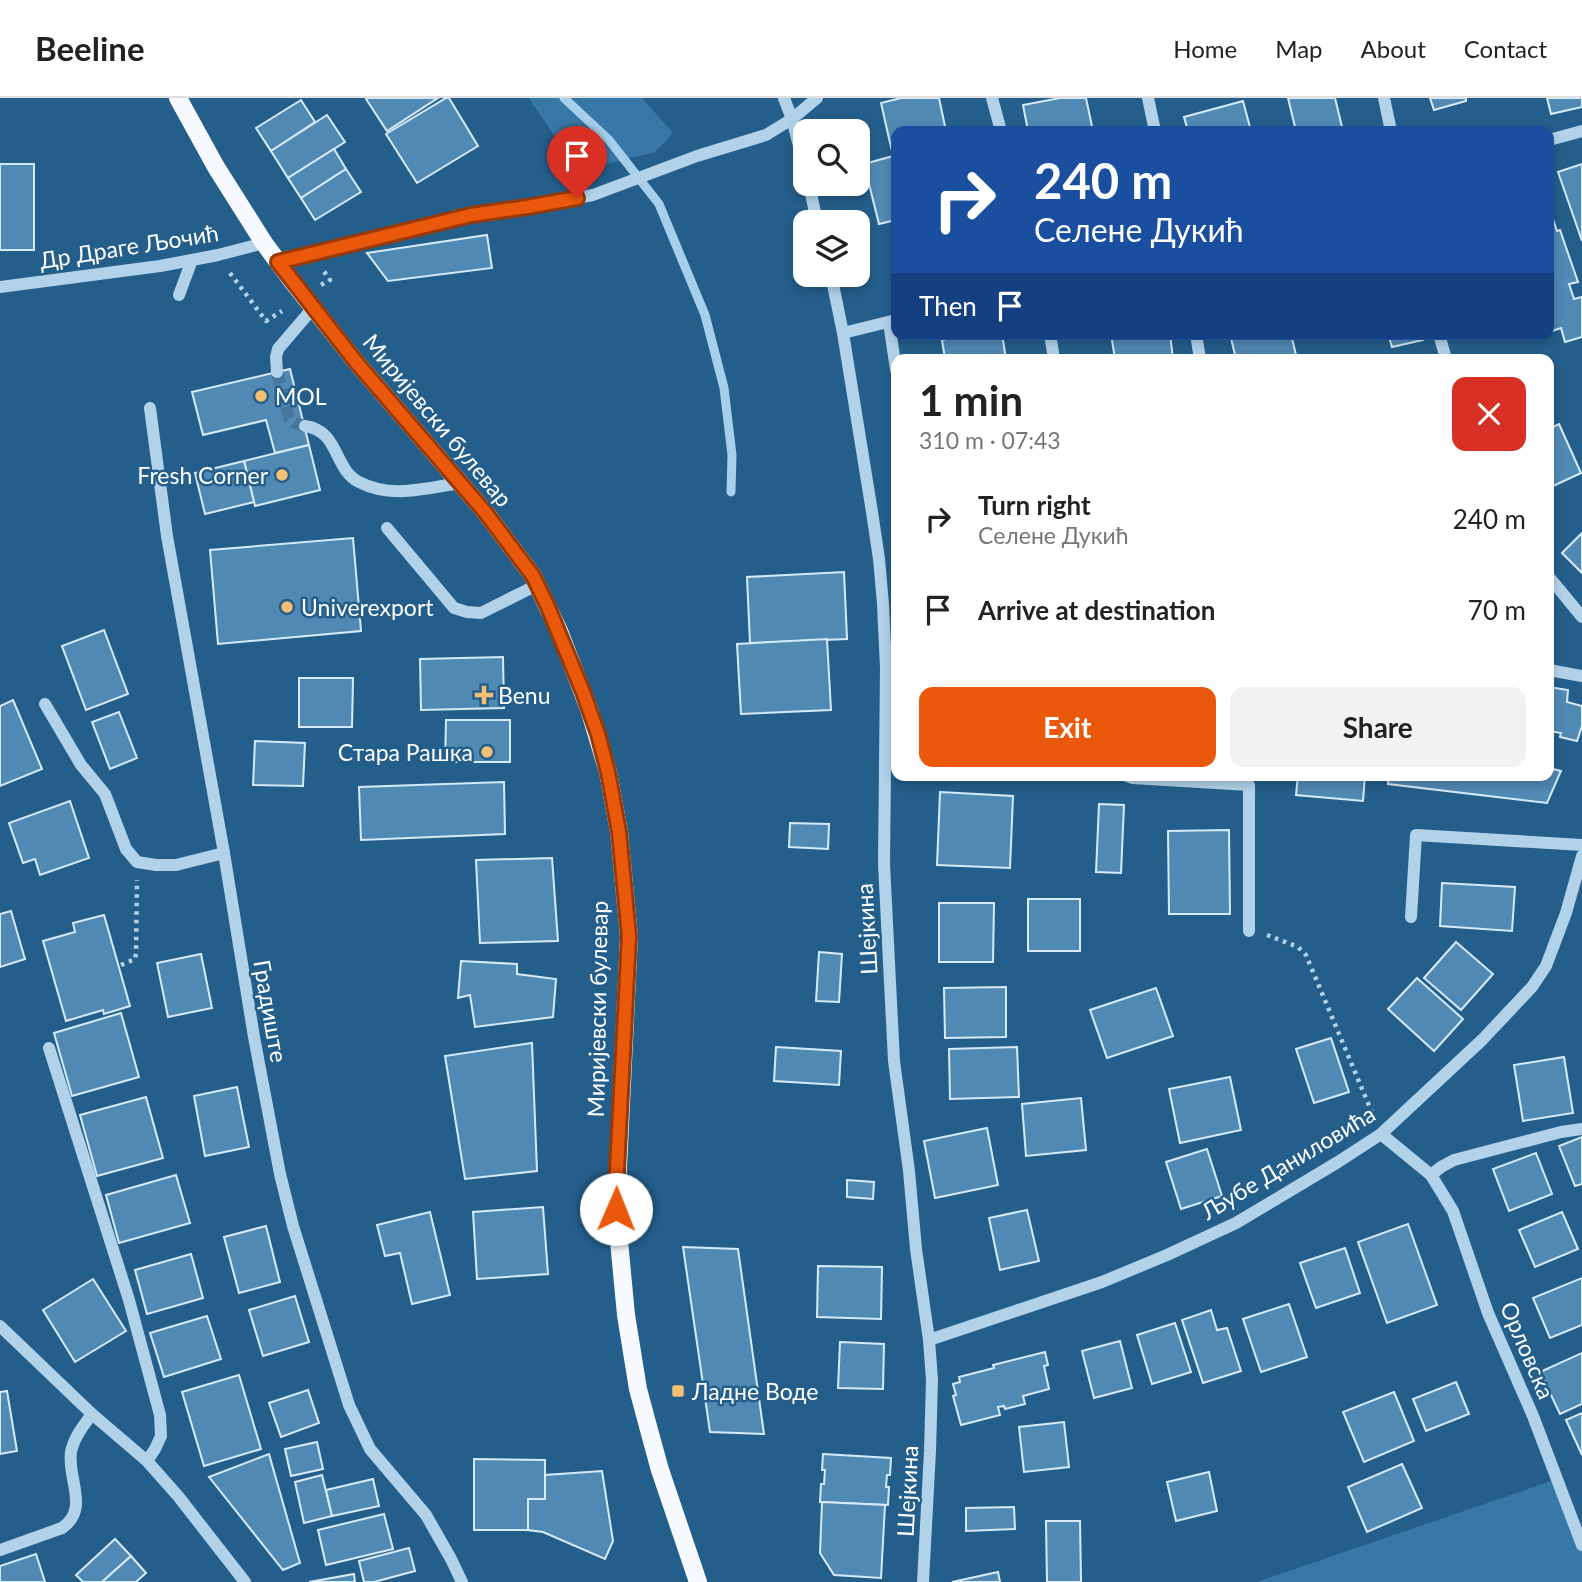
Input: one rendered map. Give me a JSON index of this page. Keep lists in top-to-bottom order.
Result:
{
  "streets": {
    "main road": ["Миријевски булевар"],
    "street": [
      "Др Драге Љочић",
      "Шејкина",
      "Градиште",
      "Љубе Даниловића",
      "Орловска"
    ]
  },
  "crossings": [
    ["Др Драге Љочић", "Миријевски булевар"],
    ["Шејкина", "Љубе Даниловића"],
    ["Љубе Даниловића", "Орловска"]
  ],
  "places": {
    "other": [
      "MOL",
      "Fresh Corner",
      "Univerexport",
      "Стара Рашка"
    ],
    "health": ["Benu"],
    "transit": ["Ладне Воде"]
  },
  "page": {
    "header": "Beeline",
    "nav": [
      "Home",
      "Map",
      "About",
      "Contact"
    ],
    "turn": ["240 m", "Селене Дукић"],
    "then": "Then",
    "heading": ["1 min", "310 m · 07:43"],
    "list": [
      {
        "name": "Turn right",
        "note": "Селене Дукић",
        "value": "240 m"
      },
      {
        "name": "Arrive at destination",
        "value": "70 m"
      }
    ],
    "buttons": ["Exit", "Share"]
  }
}
